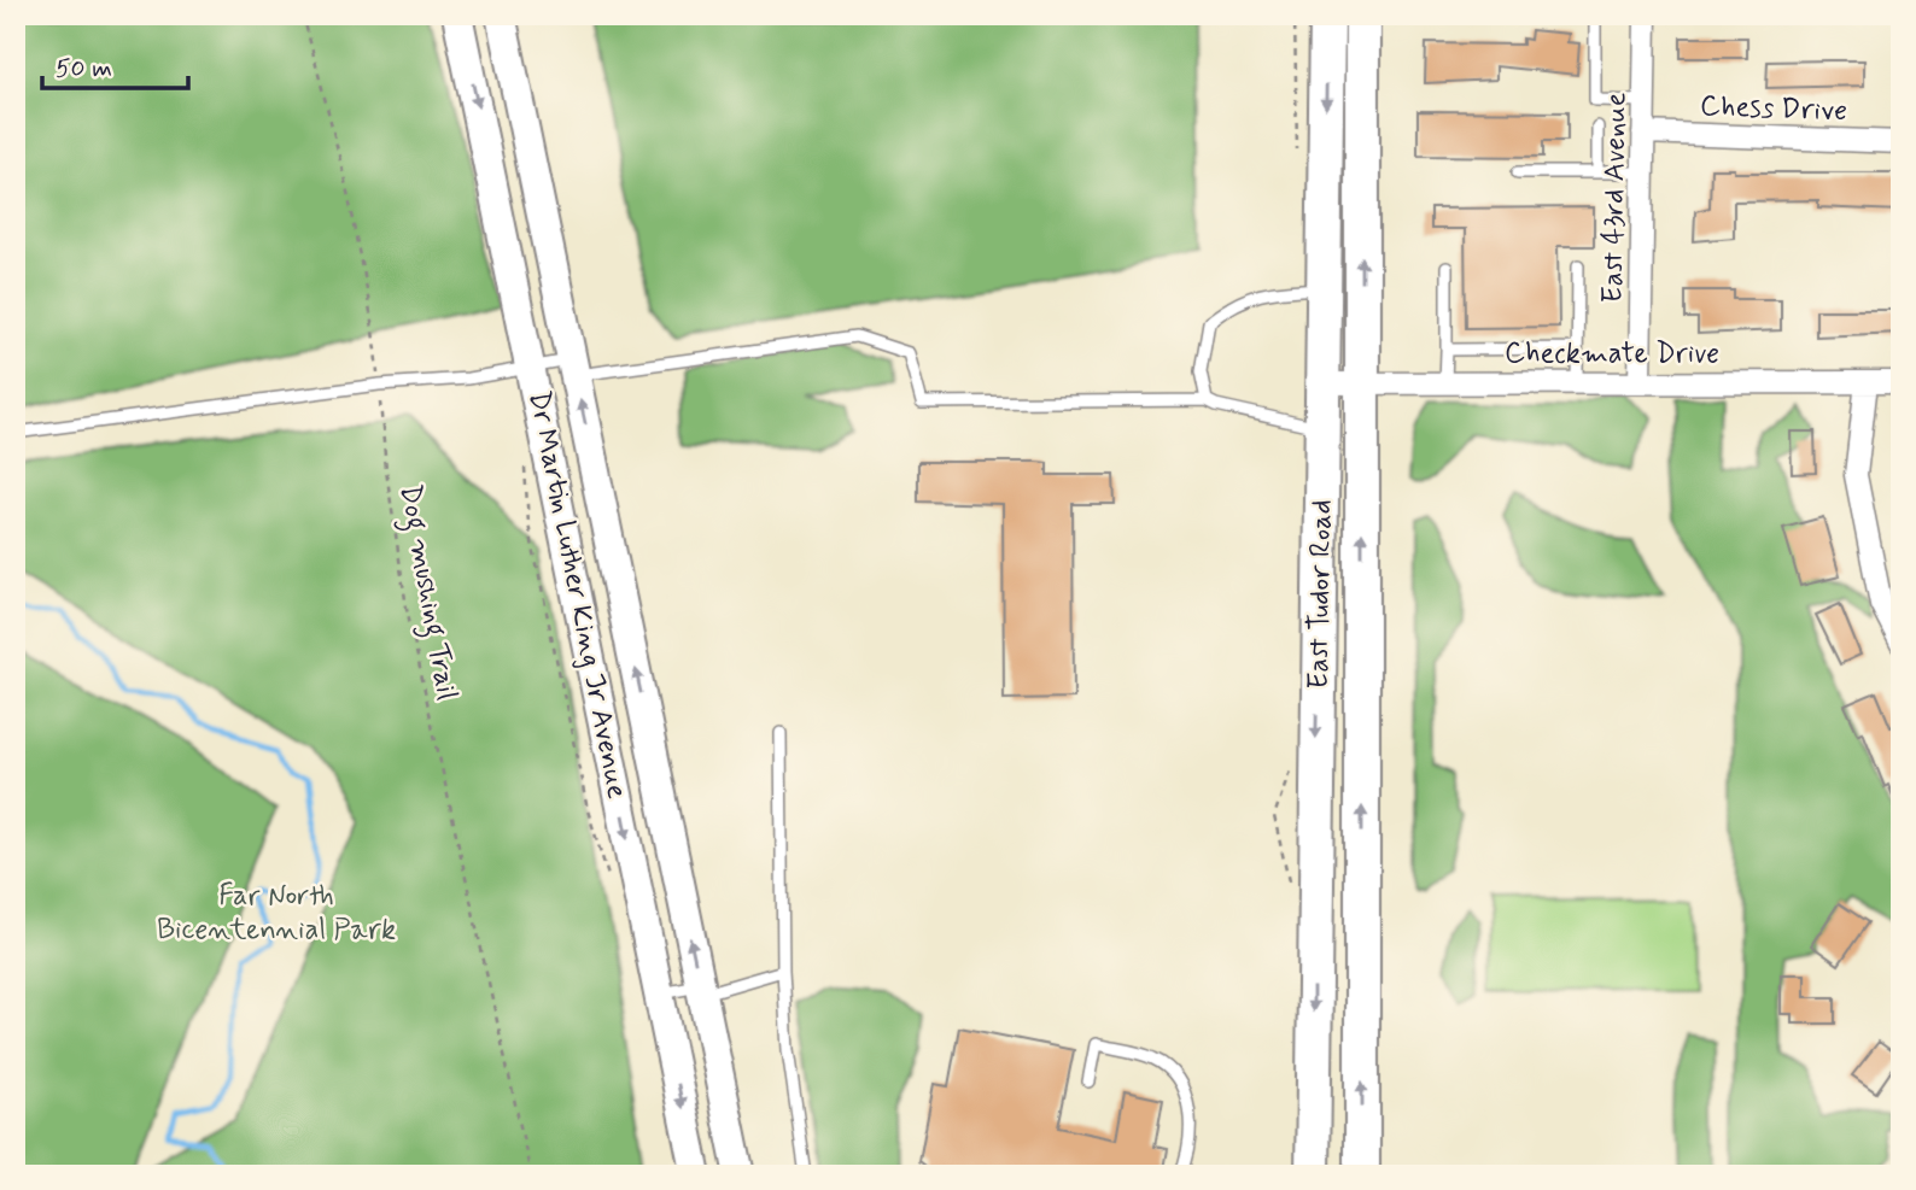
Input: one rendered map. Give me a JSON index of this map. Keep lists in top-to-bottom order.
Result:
{
  "streets": {
    "main road": ["East Tudor Road"],
    "street": [
      "Chess Drive",
      "East 43rd Avenue",
      "Checkmate Drive",
      "Dr Martin Luther King Jr Avenue"
    ],
    "path": ["Dog mushing Trail"]
  },
  "crossings": [
    ["Chess Drive", "East 43rd Avenue"],
    ["East 43rd Avenue", "Checkmate Drive"],
    ["Checkmate Drive", "East Tudor Road"]
  ],
  "parks": ["Far North Bicentennial Park"],
  "scale_bar": "50 m"
}
